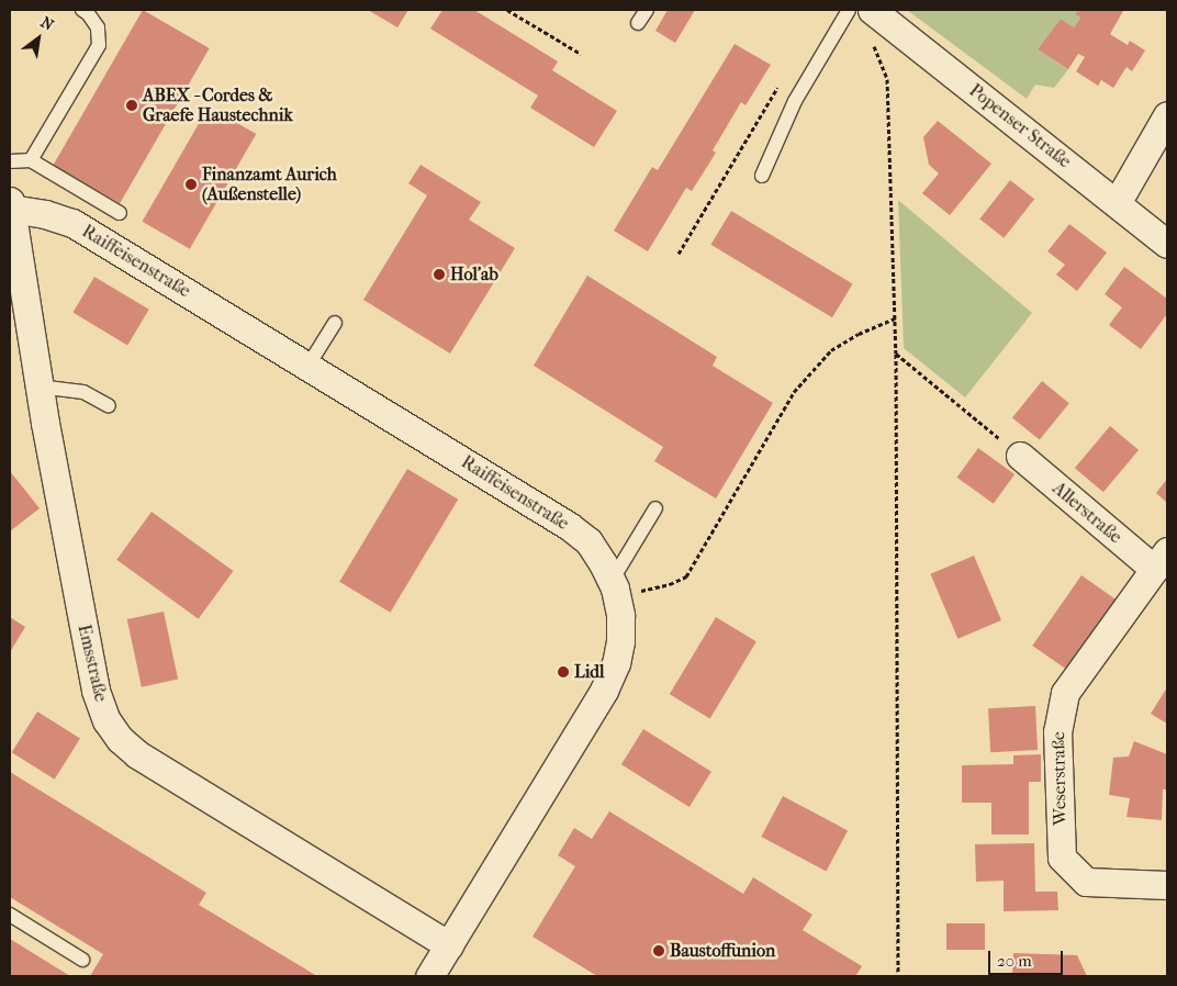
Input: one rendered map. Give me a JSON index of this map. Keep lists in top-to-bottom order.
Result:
{
  "streets": {
    "street": [
      "Popenser Straße",
      "Raiffeisenstraße",
      "Allerstraße",
      "Emsstraße",
      "Weserstraße"
    ]
  },
  "crossings": [
    ["Raiffeisenstraße", "Emsstraße"],
    ["Allerstraße", "Weserstraße"]
  ],
  "places": [
    "ABEX - Cordes & Graefe Haustechnik",
    "Finanzamt Aurich (Außenstelle)",
    "Hol'ab",
    "Lidl",
    "Baustoffunion"
  ],
  "scale_bar": "20 m",
  "north": "top right"
}
